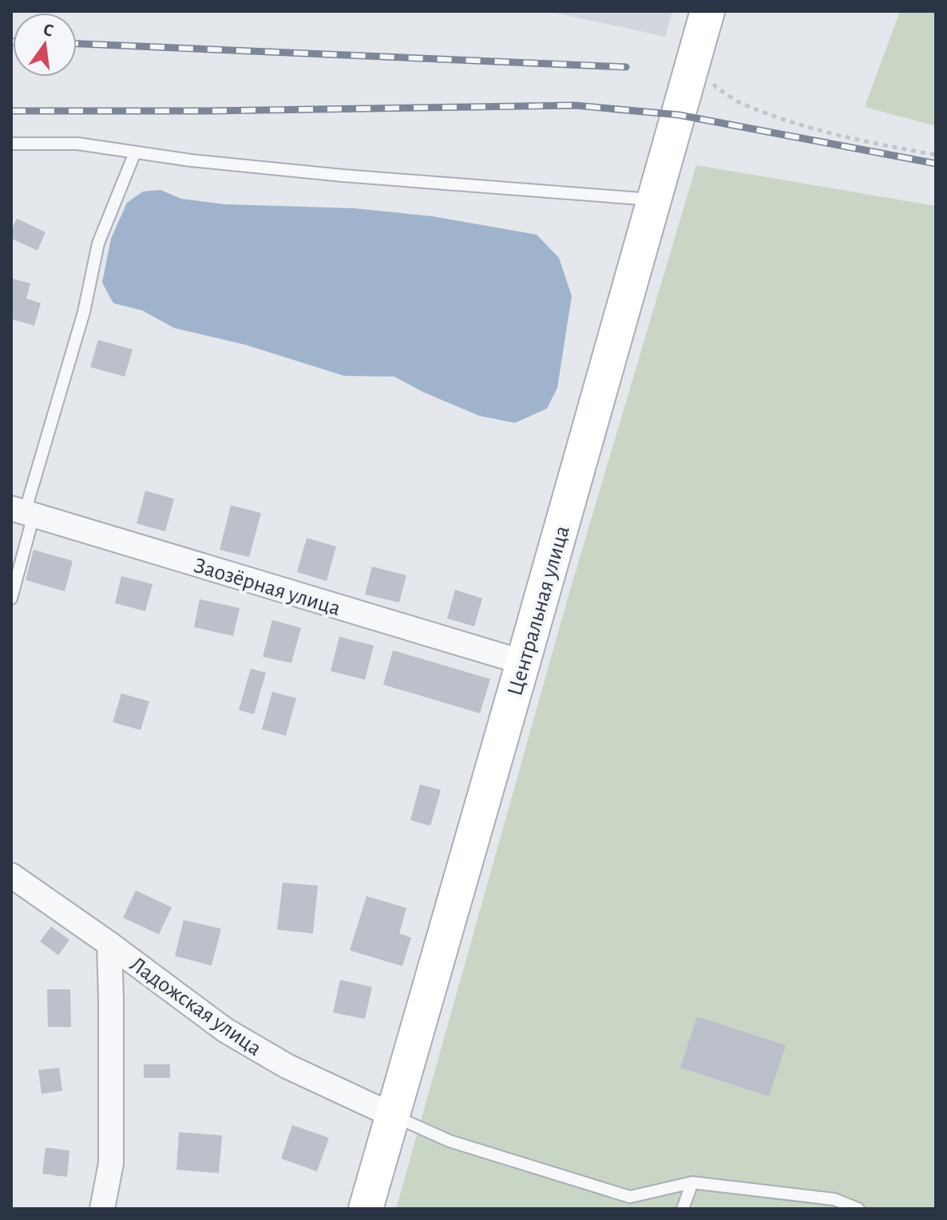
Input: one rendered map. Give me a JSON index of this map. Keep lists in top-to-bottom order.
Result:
{
  "streets": {
    "street": ["Заозёрная улица", "Центральная улица", "Ладожская улица"]
  },
  "crossings": [
    ["Заозёрная улица", "Центральная улица"],
    ["Центральная улица", "Ладожская улица"]
  ],
  "north": "top"
}
